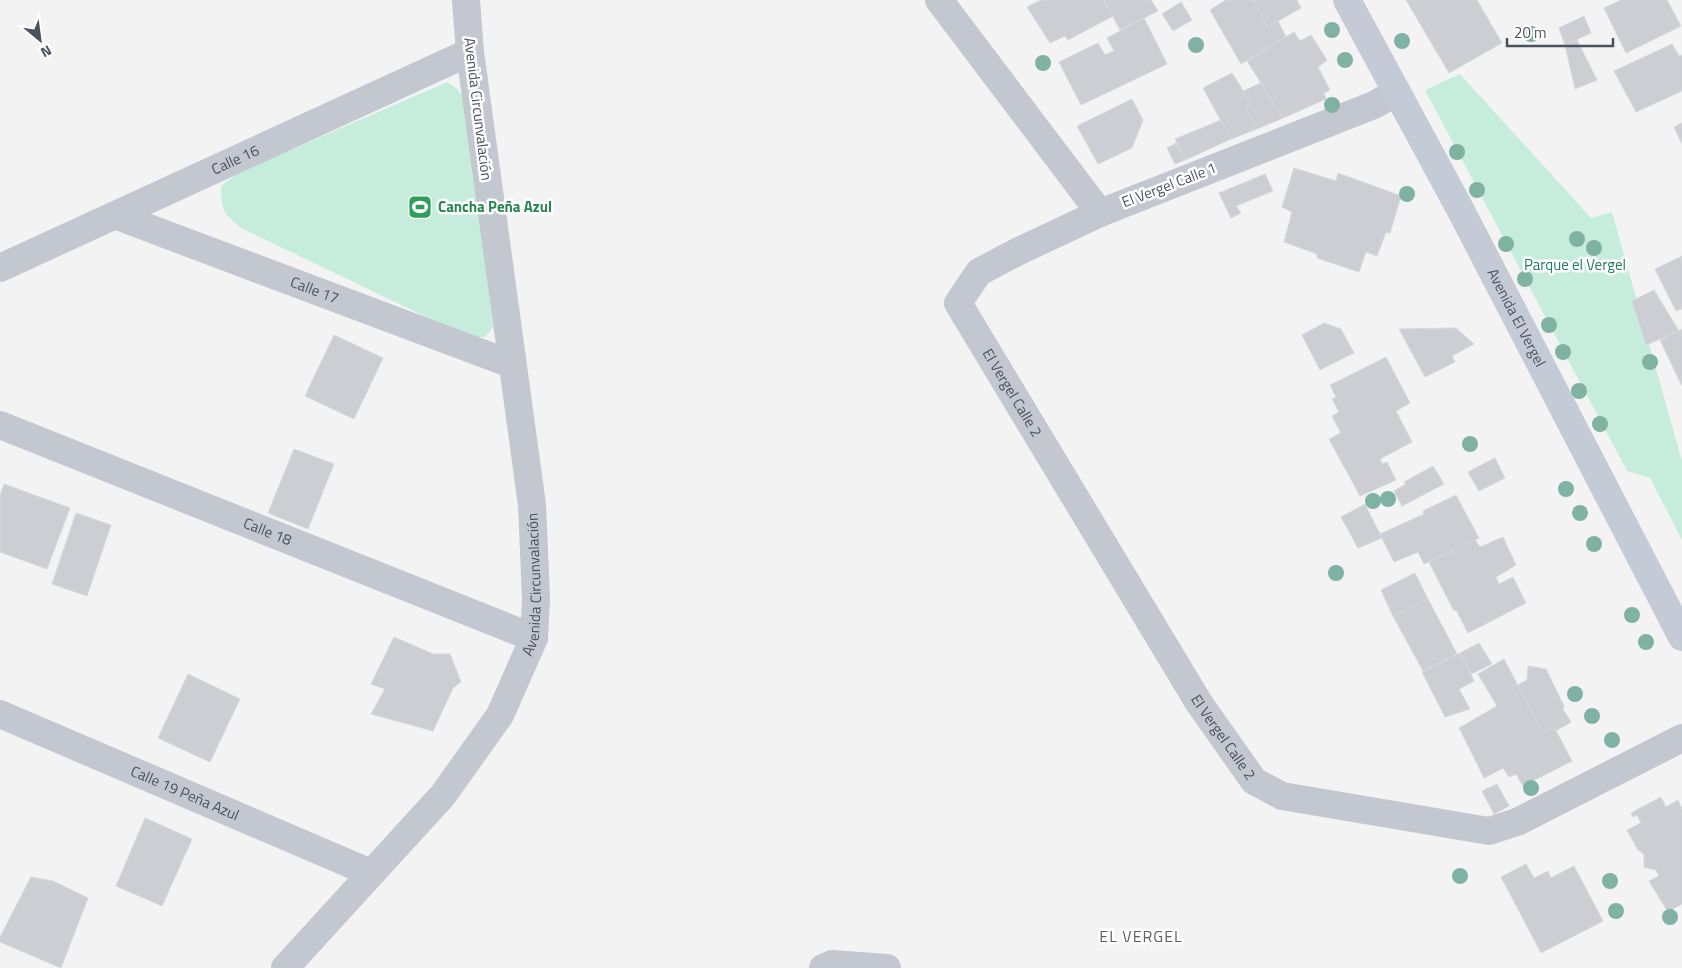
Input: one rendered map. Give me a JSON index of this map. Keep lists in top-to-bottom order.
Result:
{
  "streets": {
    "main road": ["Avenida El Vergel"],
    "street": [
      "Avenida Circunvalación",
      "Calle 16",
      "El Vergel Calle 1",
      "Calle 17",
      "El Vergel Calle 2",
      "Calle 18",
      "Calle 19 Peña Azul"
    ]
  },
  "crossings": [
    ["Avenida Circunvalación", "Calle 16"],
    ["Avenida Circunvalación", "Calle 17"],
    ["Avenida Circunvalación", "Calle 18"],
    ["Avenida Circunvalación", "Calle 19 Peña Azul"],
    ["Calle 16", "Calle 17"],
    ["El Vergel Calle 1", "Avenida El Vergel"],
    ["El Vergel Calle 1", "El Vergel Calle 2"]
  ],
  "districts": ["EL VERGEL"],
  "parks": ["Parque el Vergel"],
  "places": {
    "sports": ["Cancha Peña Azul"]
  },
  "scale_bar": "20 m",
  "north": "bottom right"
}
